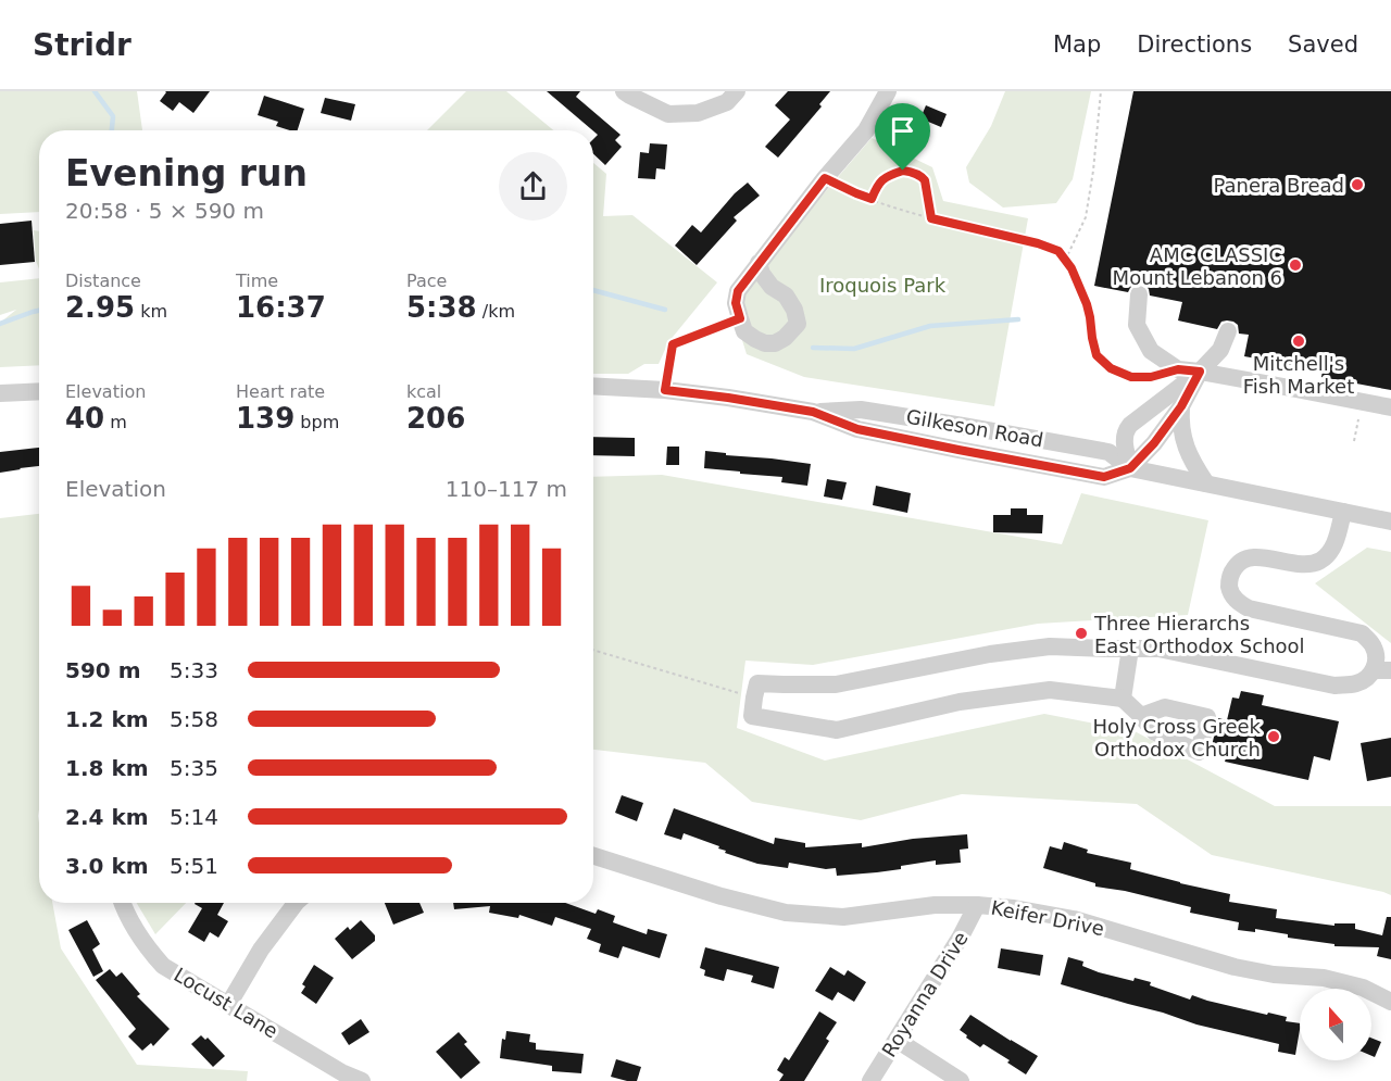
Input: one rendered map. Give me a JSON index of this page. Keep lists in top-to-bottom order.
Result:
{
  "streets": {
    "street": [
      "Gilkeson Road",
      "Keifer Drive",
      "Royanna Drive",
      "Locust Lane"
    ]
  },
  "crossings": [
    ["Keifer Drive", "Royanna Drive"]
  ],
  "parks": ["Iroquois Park"],
  "places": [
    "Panera Bread",
    "AMC CLASSIC Mount Lebanon 6",
    "Mitchell's Fish Market",
    "Three Hierarchs East Orthodox School",
    "Holy Cross Greek Orthodox Church"
  ],
  "north": "top",
  "page": {
    "header": "Stridr",
    "nav": ["Map", "Directions", "Saved"],
    "heading": ["Evening run", "20:58 · 5 × 590 m"],
    "stats": [
      ["Distance", "2.95 km"],
      ["Time", "16:37"],
      ["Pace", "5:38 /km"],
      ["Elevation", "40 m"],
      ["Heart rate", "139 bpm"],
      ["kcal", "206"]
    ],
    "chart": ["Elevation", "110–117 m"],
    "list": [
      {
        "name": "590 m",
        "note": "5:33"
      },
      {
        "name": "1.2 km",
        "note": "5:58"
      },
      {
        "name": "1.8 km",
        "note": "5:35"
      },
      {
        "name": "2.4 km",
        "note": "5:14"
      },
      {
        "name": "3.0 km",
        "note": "5:51"
      }
    ]
  }
}
